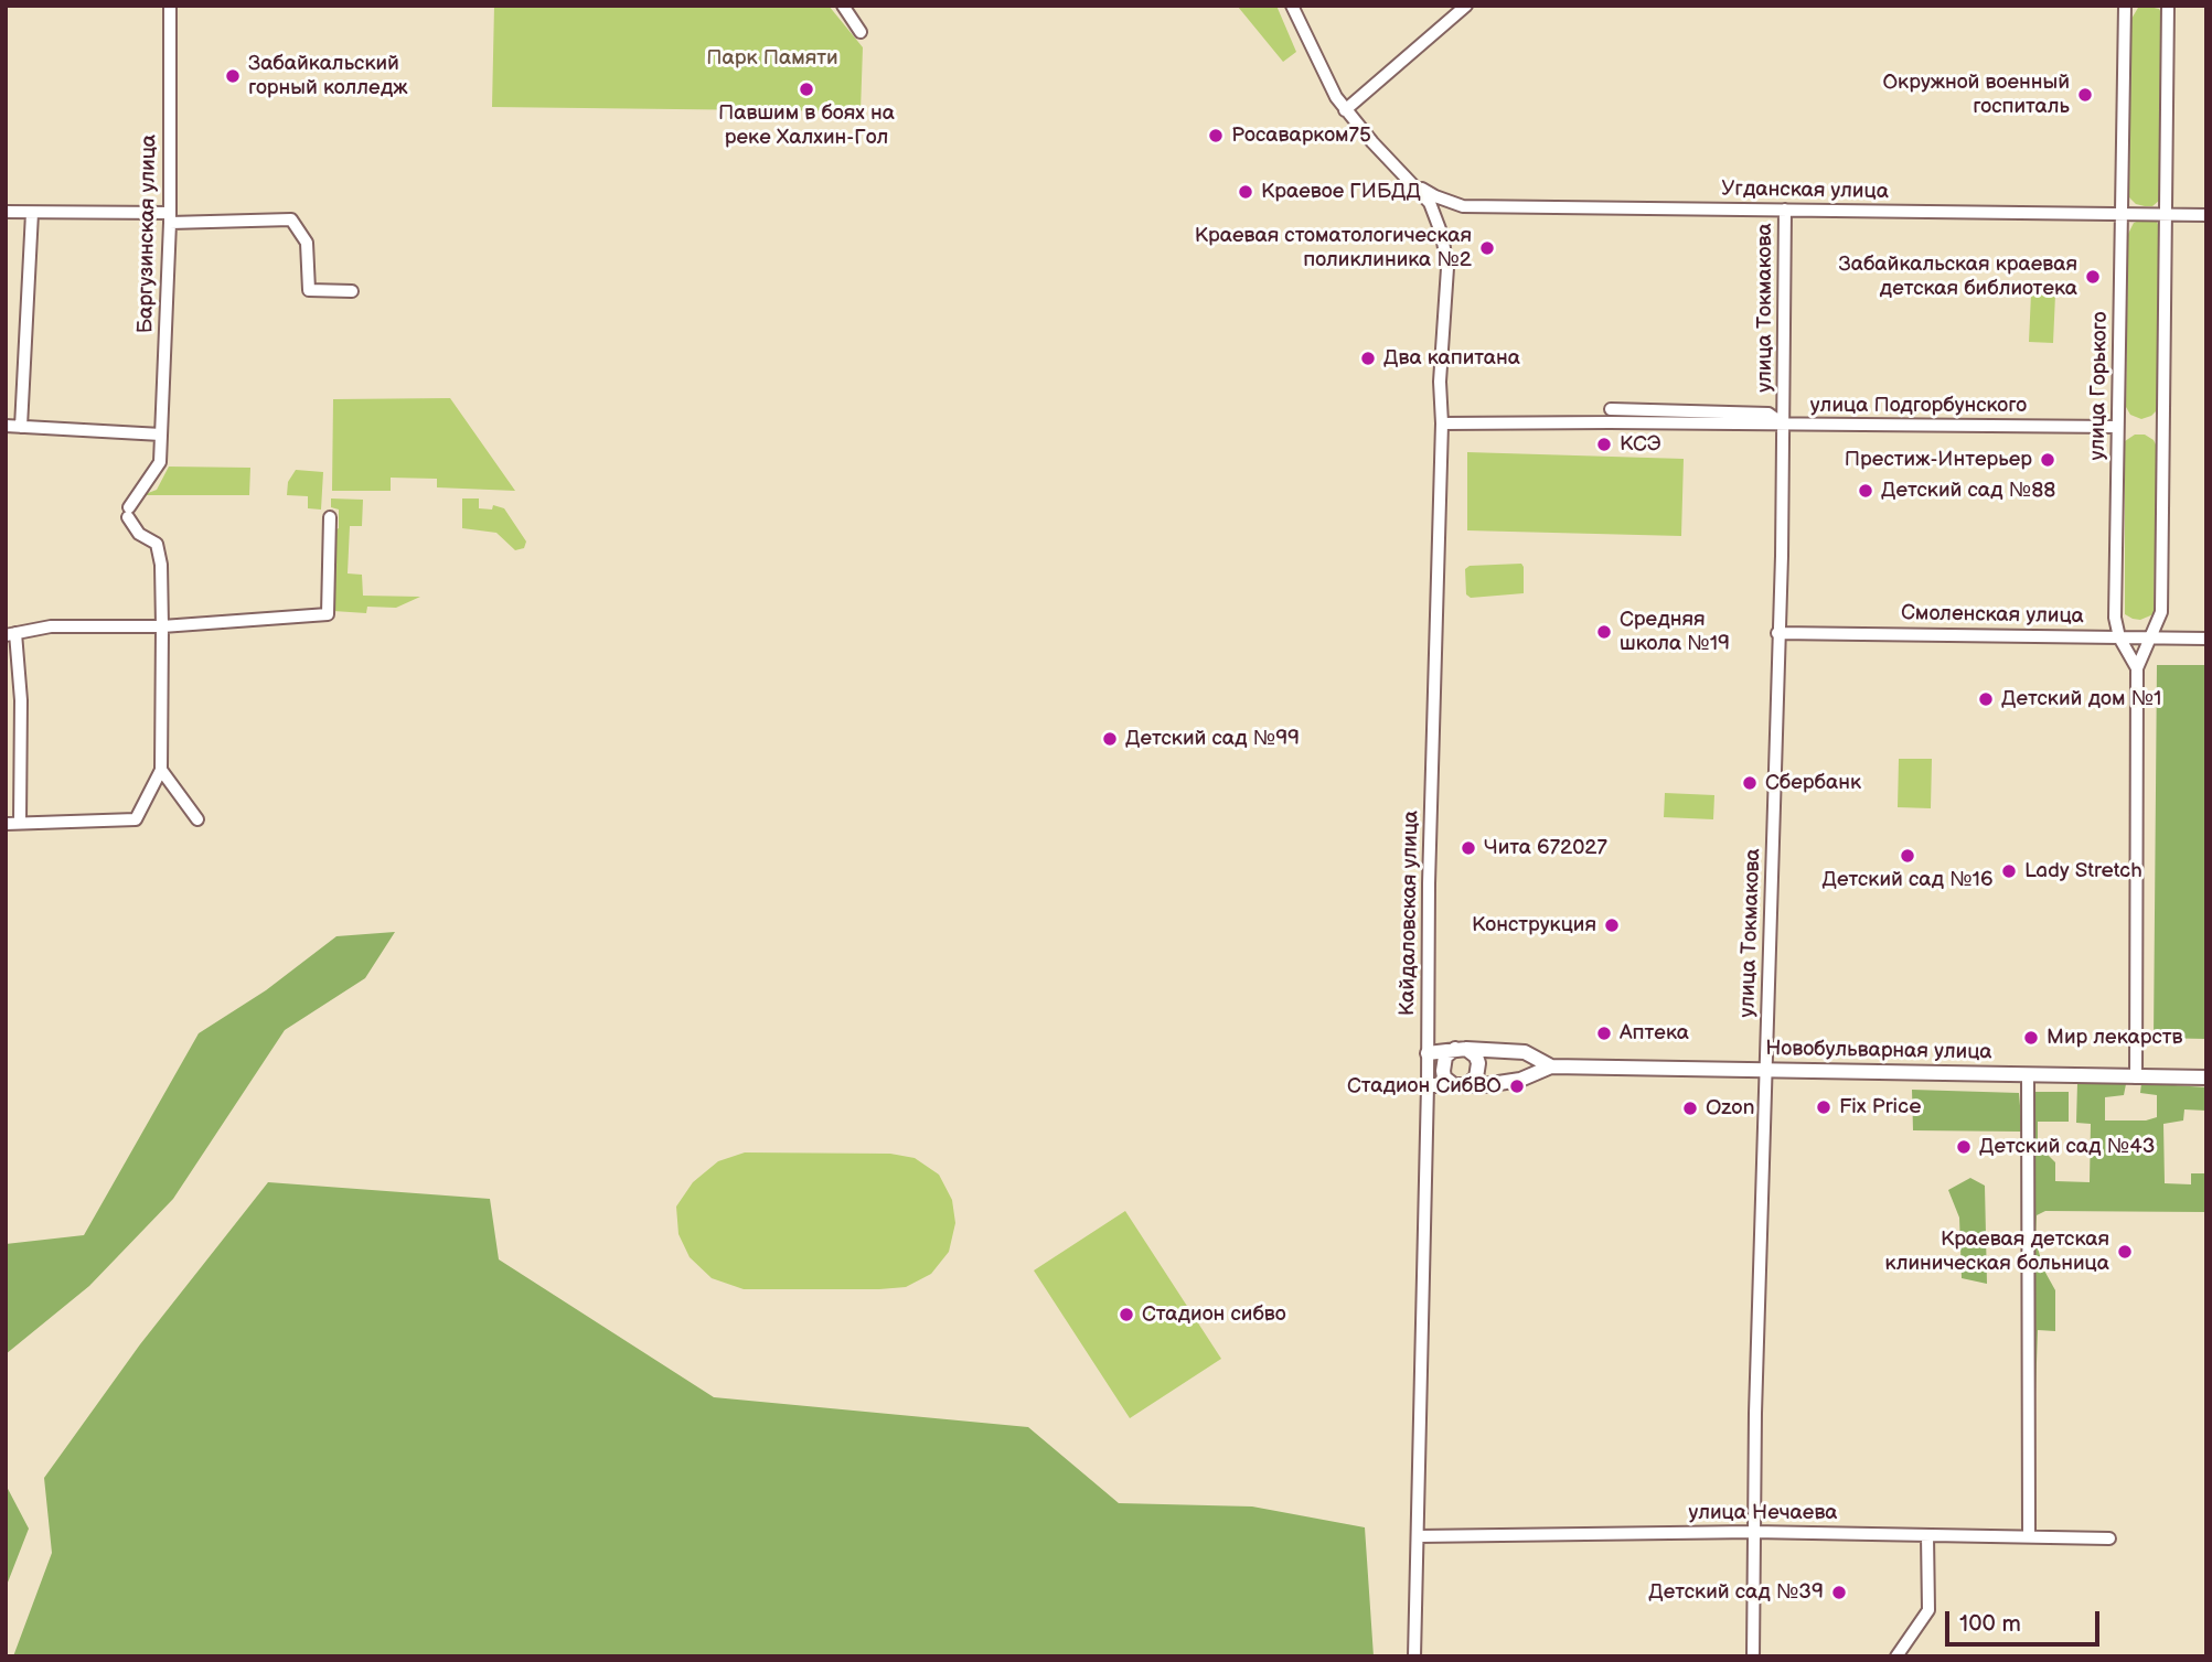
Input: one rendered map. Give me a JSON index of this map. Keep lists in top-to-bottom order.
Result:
{
  "streets": {
    "street": [
      "Угданская улица",
      "Баргузинская улица",
      "улица Токмакова",
      "улица Горького",
      "улица Подгорбунского",
      "Смоленская улица",
      "Кайдаловская улица",
      "Новобульварная улица",
      "улица Нечаева"
    ]
  },
  "crossings": [
    ["Угданская улица", "улица Токмакова"],
    ["Угданская улица", "улица Горького"],
    ["Угданская улица", "Кайдаловская улица"],
    ["улица Токмакова", "улица Подгорбунского"],
    ["улица Токмакова", "Смоленская улица"],
    ["улица Токмакова", "Новобульварная улица"],
    ["улица Токмакова", "улица Нечаева"],
    ["улица Горького", "улица Подгорбунского"],
    ["улица Горького", "Смоленская улица"],
    ["улица Горького", "Новобульварная улица"],
    ["улица Подгорбунского", "Кайдаловская улица"],
    ["Кайдаловская улица", "улица Нечаева"]
  ],
  "parks": ["Парк Памяти"],
  "places": [
    "Забайкальский горный колледж",
    "Павшим в боях на реке Халхин-Гол",
    "Окружной военный госпиталь",
    "Росаварком75",
    "Краевое ГИБДД",
    "Краевая стоматологическая поликлиника №2",
    "Забайкальская краевая детская библиотека",
    "Два капитана",
    "КСЭ",
    "Престиж-Интерьер",
    "Детский сад №88",
    "Средняя школа №19",
    "Детский дом №1",
    "Детский сад №99",
    "Сбербанк",
    "Чита 672027",
    "Детский сад №16",
    "Lady Stretch",
    "Конструкция",
    "Аптека",
    "Мир лекарств",
    "Стадион СибВО",
    "Fix Price",
    "Ozon",
    "Детский сад №43",
    "Краевая детская клиническая больница",
    "Стадион сибво",
    "Детский сад №39"
  ],
  "scale_bar": "100 m"
}
